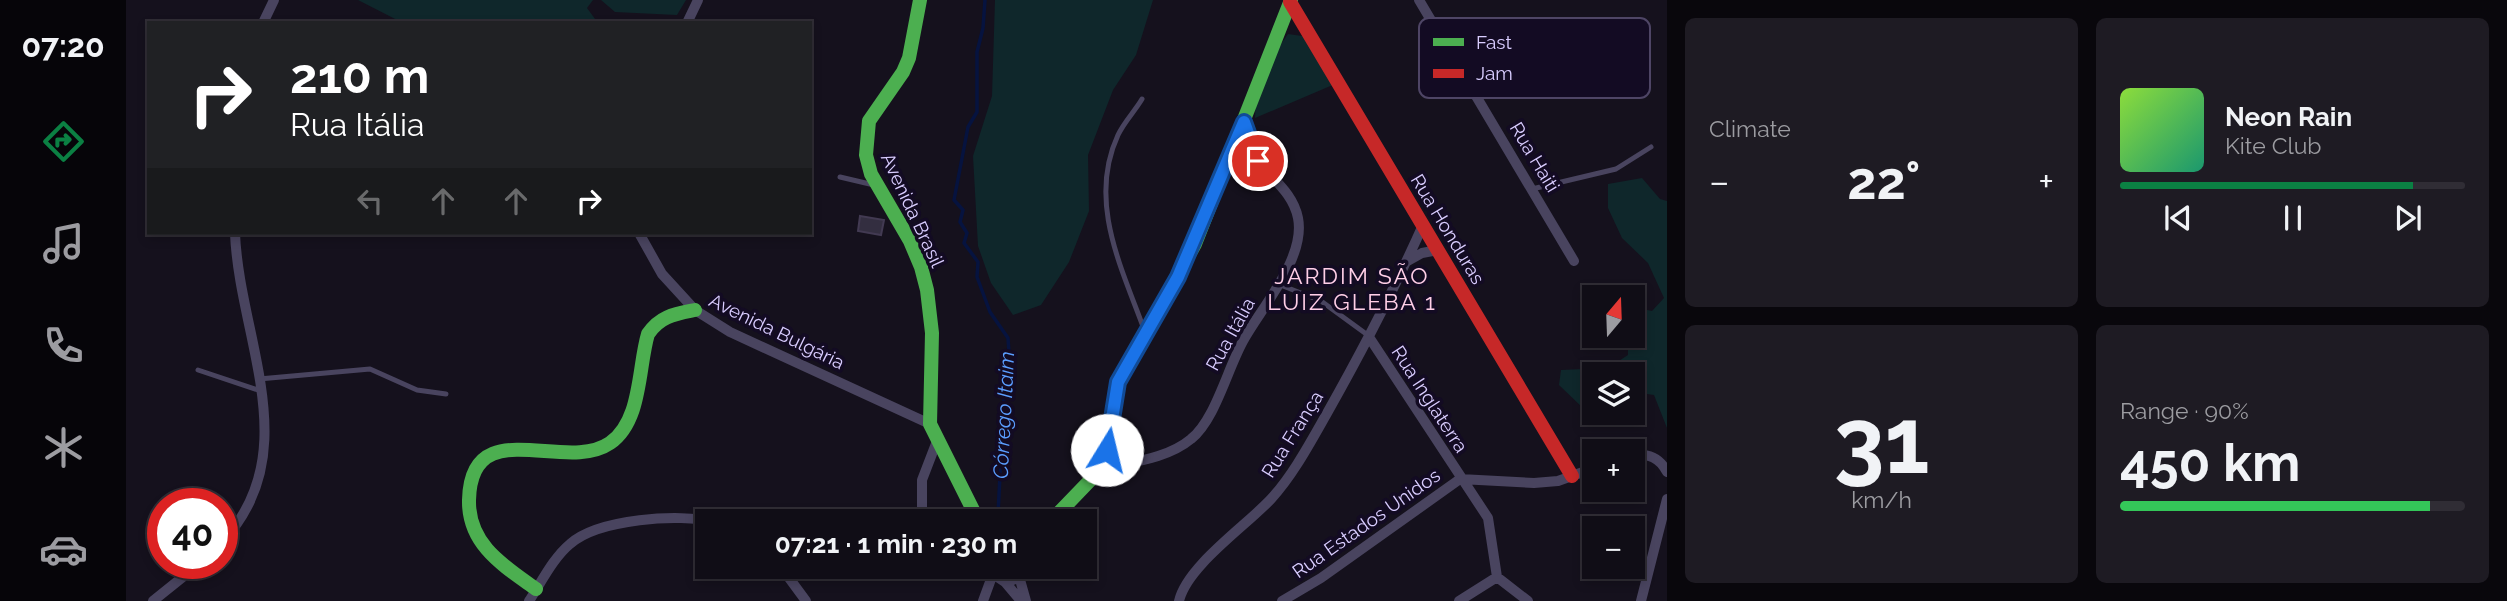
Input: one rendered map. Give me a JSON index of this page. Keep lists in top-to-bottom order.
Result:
{
  "streets": {
    "street": [
      "Rua Haiti",
      "Avenida Brasil",
      "Rua Honduras",
      "Avenida Bulgária",
      "Rua Itália",
      "Rua Inglaterra",
      "Rua França",
      "Rua Estados Unidos"
    ]
  },
  "crossings": [
    ["Avenida Brasil", "Avenida Bulgária"],
    ["Rua Honduras", "Rua França"],
    ["Rua Honduras", "Rua Estados Unidos"],
    ["Rua Itália", "Rua Inglaterra"],
    ["Rua Inglaterra", "Rua França"],
    ["Rua Inglaterra", "Rua Estados Unidos"]
  ],
  "districts": ["JARDIM SÃO LUIZ GLEBA 1"],
  "water": ["Córrego Itaim"],
  "legend": ["Fast", "Jam"],
  "north": "top",
  "page": {
    "tabs": "07:20",
    "tile": [
      "Climate",
      ["31", "km/h"],
      ["Range · 90%", "450 km"]
    ],
    "turn": ["210 m", "Rua Itália"],
    "song": ["Neon Rain", "Kite Club"],
    "heat": ["−", "22°", "+"],
    "map_buttons": ["+", "−"],
    "limit": "40",
    "trip": "07:21 · 1 min · 230 m"
  }
}
